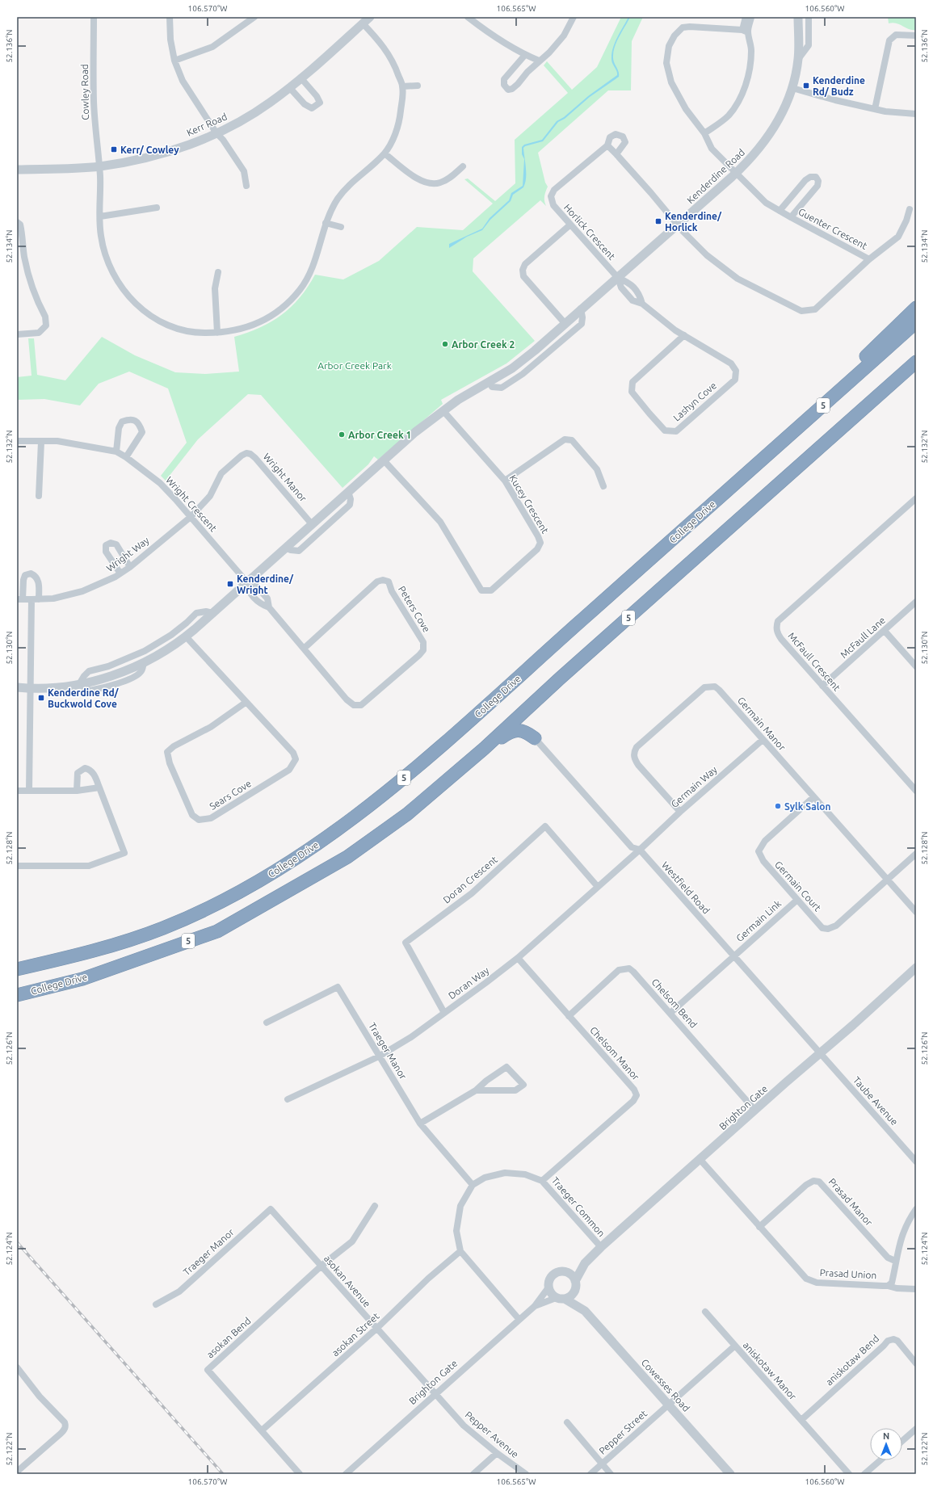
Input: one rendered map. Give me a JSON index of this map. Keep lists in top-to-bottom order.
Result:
{
  "streets": {
    "highway": ["5", "College Drive"],
    "street": [
      "Cowley Road",
      "Kerr Road",
      "Kenderdine Road",
      "Guenter Crescent",
      "Horlick Crescent",
      "Lashyn Cove",
      "Wright Manor",
      "Wright Crescent",
      "Kucey Crescent",
      "Wright Way",
      "Peters Cove",
      "McFaull Lane",
      "McFaull Crescent",
      "Germain Manor",
      "Germain Way",
      "Sears Cove",
      "Doran Crescent",
      "Germain Court",
      "Westfield Road",
      "Germain Link",
      "Doran Way",
      "Chelsom Bend",
      "Traeger Manor",
      "Chelsom Manor",
      "Taube Avenue",
      "Brighton Gate",
      "Prasad Manor",
      "Traeger Common",
      "Prasad Union",
      "asokan Avenue",
      "asokan Street",
      "asokan Bend",
      "aniskotaw Bend",
      "aniskotaw Manor",
      "Cowesses Road",
      "Pepper Street",
      "Pepper Avenue"
    ]
  },
  "crossings": [
    ["Cowley Road", "Kerr Road"],
    ["Kenderdine Road", "Guenter Crescent"],
    ["Kenderdine Road", "Horlick Crescent"],
    ["Kenderdine Road", "Lashyn Cove"],
    ["Kenderdine Road", "Wright Manor"],
    ["Kenderdine Road", "Wright Crescent"],
    ["Kenderdine Road", "Kucey Crescent"],
    ["Kenderdine Road", "Peters Cove"],
    ["Kenderdine Road", "Sears Cove"],
    ["Horlick Crescent", "Lashyn Cove"],
    ["Wright Manor", "Wright Crescent"],
    ["Wright Manor", "Wright Way"],
    ["Wright Crescent", "Wright Way"],
    ["Wright Crescent", "Peters Cove"],
    ["McFaull Lane", "McFaull Crescent"],
    ["Germain Manor", "Germain Way"],
    ["Germain Manor", "Germain Court"],
    ["Germain Way", "Westfield Road"],
    ["Germain Way", "Doran Way"],
    ["Doran Crescent", "Doran Way"],
    ["Germain Court", "Germain Link"],
    ["Westfield Road", "Germain Link"],
    ["Westfield Road", "Doran Way"],
    ["Westfield Road", "Taube Avenue"],
    ["Westfield Road", "Brighton Gate"],
    ["Germain Link", "Chelsom Bend"],
    ["Doran Way", "Traeger Manor"],
    ["Doran Way", "Chelsom Manor"],
    ["Chelsom Bend", "Chelsom Manor"],
    ["Chelsom Bend", "Brighton Gate"],
    ["Traeger Manor", "Traeger Common"],
    ["Traeger Manor", "asokan Avenue"],
    ["Chelsom Manor", "Traeger Common"],
    ["Taube Avenue", "Brighton Gate"],
    ["Brighton Gate", "Traeger Common"],
    ["Brighton Gate", "Prasad Union"],
    ["Brighton Gate", "asokan Avenue"],
    ["Brighton Gate", "Cowesses Road"],
    ["Brighton Gate", "Pepper Avenue"],
    ["Prasad Manor", "Prasad Union"],
    ["asokan Avenue", "asokan Street"],
    ["asokan Avenue", "asokan Bend"],
    ["asokan Avenue", "Pepper Avenue"],
    ["asokan Street", "asokan Bend"],
    ["aniskotaw Bend", "aniskotaw Manor"],
    ["aniskotaw Manor", "Cowesses Road"],
    ["aniskotaw Manor", "Pepper Street"],
    ["Cowesses Road", "Pepper Street"]
  ],
  "parks": ["Arbor Creek Park"],
  "places": {
    "transit": [
      "Kenderdine Rd/ Budz",
      "Kerr/ Cowley",
      "Kenderdine/ Horlick",
      "Kenderdine/ Wright",
      "Kenderdine Rd/ Buckwold Cove"
    ],
    "other": ["Arbor Creek 2", "Arbor Creek 1", "Sylk Salon"]
  },
  "north": "top",
  "coordinates": [
    "106.570°W",
    "106.565°W",
    "106.560°W",
    "52.136°N",
    "52.134°N",
    "52.132°N",
    "52.130°N",
    "52.128°N",
    "52.126°N",
    "52.124°N",
    "52.122°N"
  ]
}
